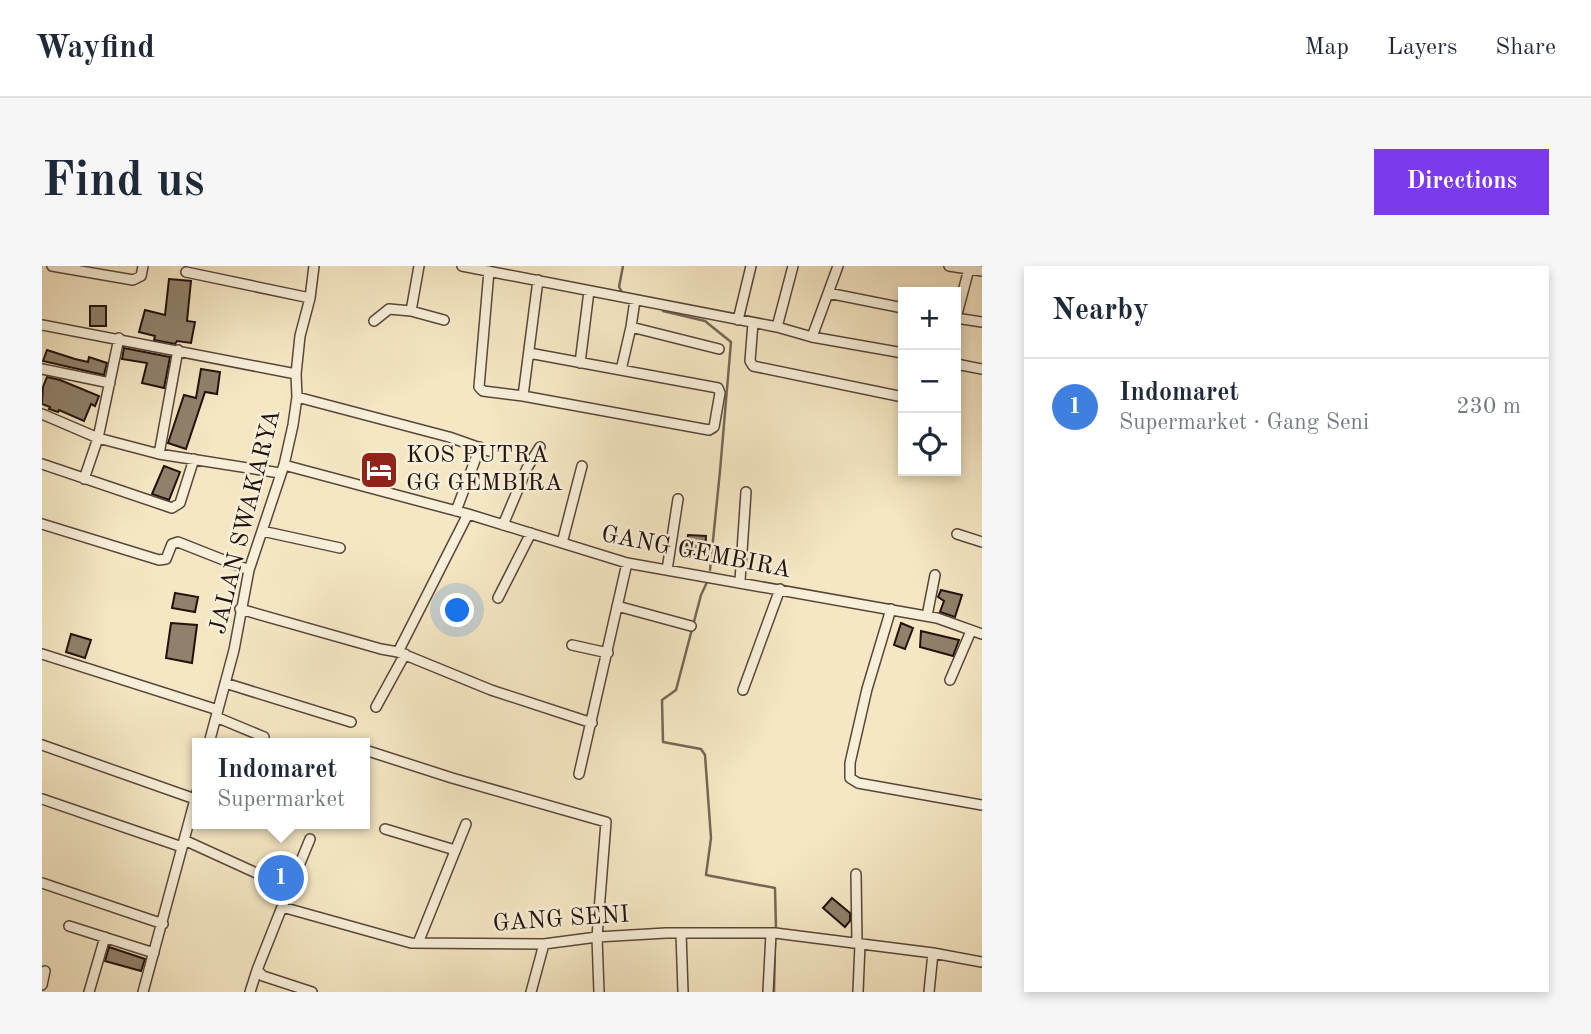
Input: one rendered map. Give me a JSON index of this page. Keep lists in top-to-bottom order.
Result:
{
  "streets": {
    "street": ["JALAN SWAKARYA", "GANG GEMBIRA", "GANG SENI"]
  },
  "crossings": [
    ["JALAN SWAKARYA", "GANG GEMBIRA"]
  ],
  "places": {
    "hotel": ["KOS PUTRA GG GEMBIRA"]
  },
  "page": {
    "header": "Wayfind",
    "nav": ["Map", "Layers", "Share"],
    "buttons": "Directions",
    "title": "Find us",
    "heading": "Nearby",
    "map_buttons": ["+", "−"],
    "list": [
      {
        "mark": "1",
        "name": "Indomaret",
        "note": "Supermarket · Gang Seni",
        "value": "230 m"
      }
    ],
    "popup": ["Indomaret", "Supermarket"],
    "pins": "1"
  }
}
